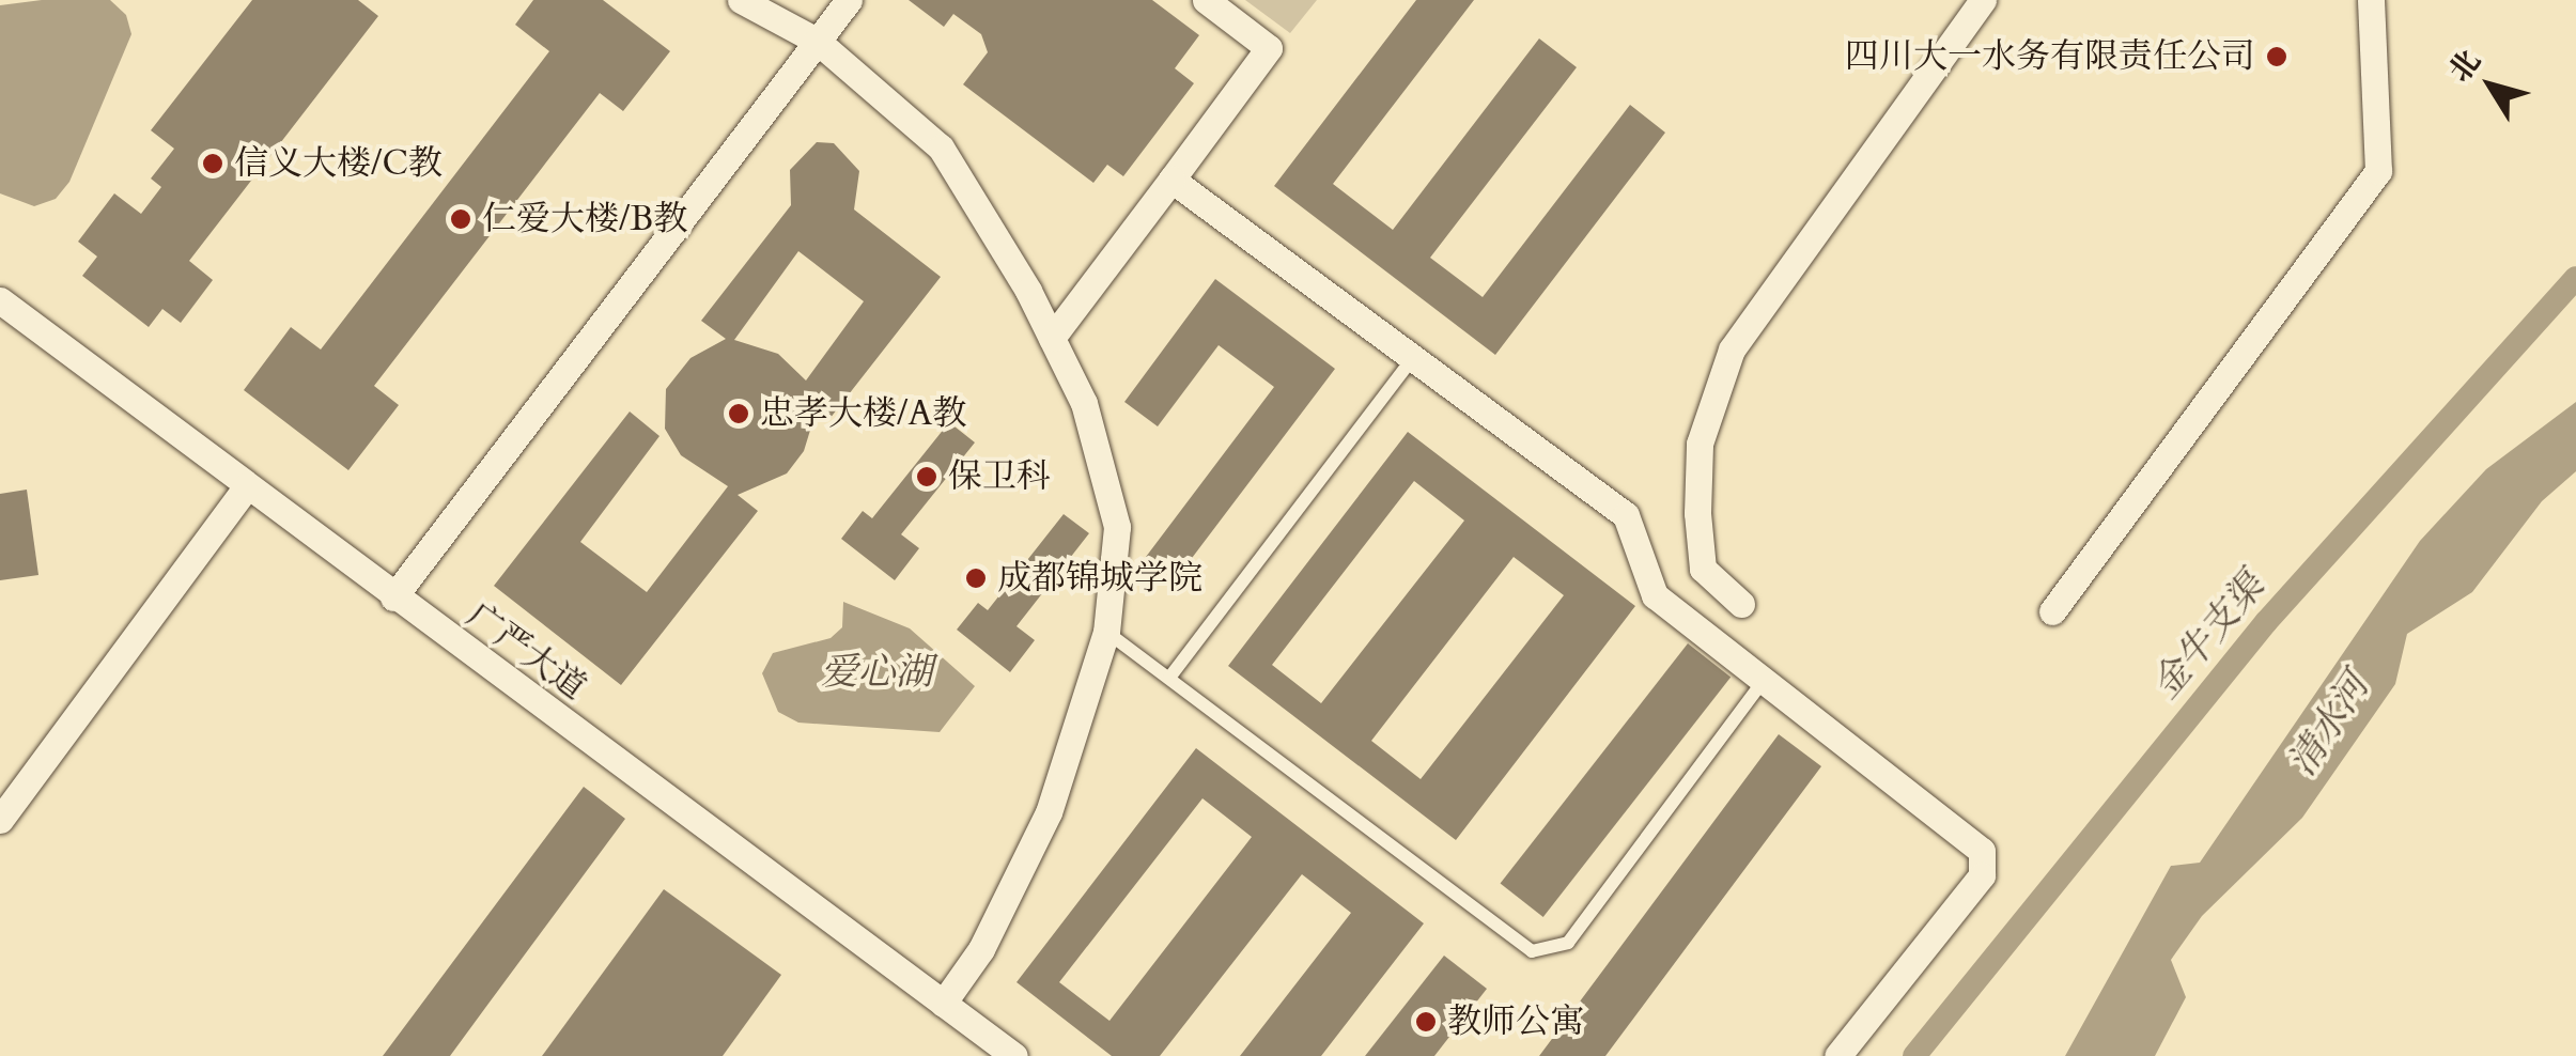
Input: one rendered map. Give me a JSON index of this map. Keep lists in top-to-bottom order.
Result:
{
  "streets": {
    "street": ["广严大道"]
  },
  "water": ["金牛支渠", "爱心湖", "清水河"],
  "places": [
    "四川大一水务有限责任公司",
    "信义大楼/C教",
    "仁爱大楼/B教",
    "忠孝大楼/A教",
    "保卫科",
    "成都锦城学院",
    "教师公寓"
  ],
  "north": "top left"
}
